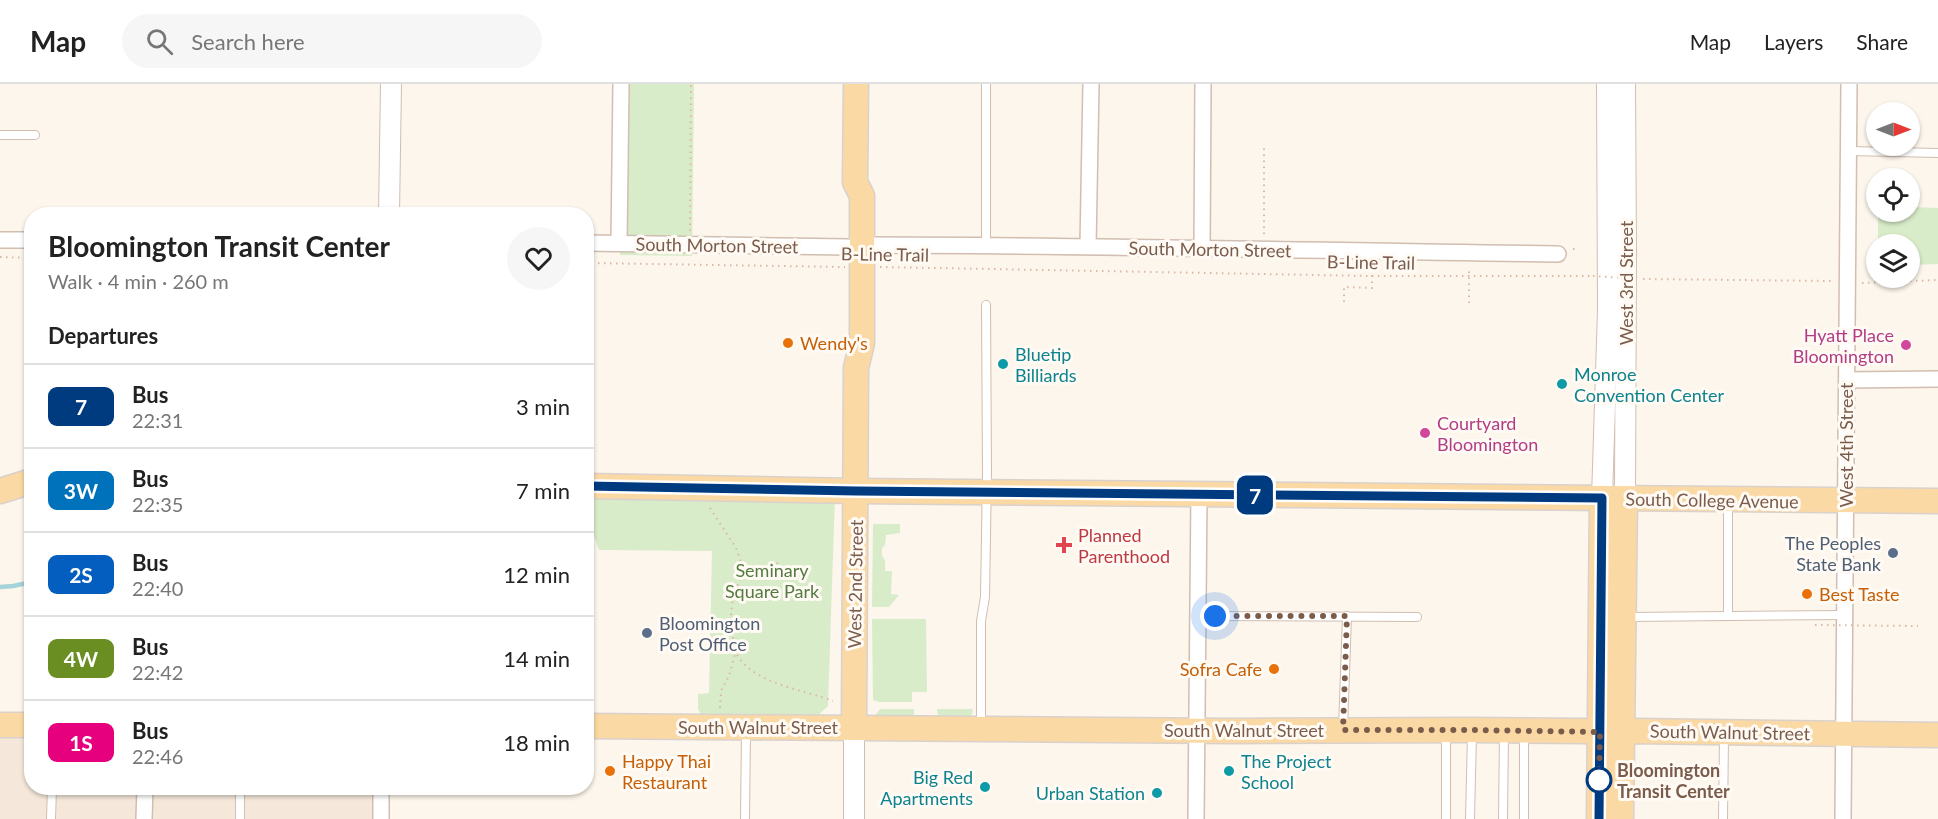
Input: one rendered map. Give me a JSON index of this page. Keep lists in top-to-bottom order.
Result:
{
  "streets": {
    "main road": [
      "West 3rd Street",
      "South College Avenue",
      "West 2nd Street",
      "South Walnut Street"
    ],
    "street": ["South Morton Street", "West 4th Street"],
    "path": ["B-Line Trail"]
  },
  "crossings": [
    ["South Morton Street", "B-Line Trail"],
    ["South Morton Street", "West 2nd Street"],
    ["B-Line Trail", "West 4th Street"],
    ["B-Line Trail", "West 2nd Street"],
    ["West 3rd Street", "South College Avenue"],
    ["West 3rd Street", "South Walnut Street"],
    ["West 4th Street", "South College Avenue"],
    ["West 4th Street", "South Walnut Street"],
    ["South College Avenue", "West 2nd Street"],
    ["West 2nd Street", "South Walnut Street"]
  ],
  "parks": ["Seminary Square Park"],
  "places": {
    "other": [
      "Wendy's",
      "Hyatt Place Bloomington",
      "Bluetip Billiards",
      "Monroe Convention Center",
      "Courtyard Bloomington",
      "The Peoples State Bank",
      "Best Taste",
      "Bloomington Post Office",
      "Sofra Cafe",
      "Happy Thai Restaurant",
      "The Project School",
      "Bloomington Transit Center",
      "Big Red Apartments",
      "Urban Station"
    ],
    "health": ["Planned Parenthood"]
  },
  "lines": ["bus line 7"],
  "north": "right",
  "page": {
    "header": "Map",
    "search": "Search here",
    "nav": ["Map", "Layers", "Share"],
    "on_map": "7",
    "heading": [
      ["Bloomington Transit Center", "Walk · 4 min · 260 m"],
      "Departures"
    ],
    "list": [
      {
        "mark": "7",
        "name": "Bus",
        "note": "22:31",
        "value": "3 min"
      },
      {
        "mark": "3W",
        "name": "Bus",
        "note": "22:35",
        "value": "7 min"
      },
      {
        "mark": "2S",
        "name": "Bus",
        "note": "22:40",
        "value": "12 min"
      },
      {
        "mark": "4W",
        "name": "Bus",
        "note": "22:42",
        "value": "14 min"
      },
      {
        "mark": "1S",
        "name": "Bus",
        "note": "22:46",
        "value": "18 min"
      }
    ]
  }
}
